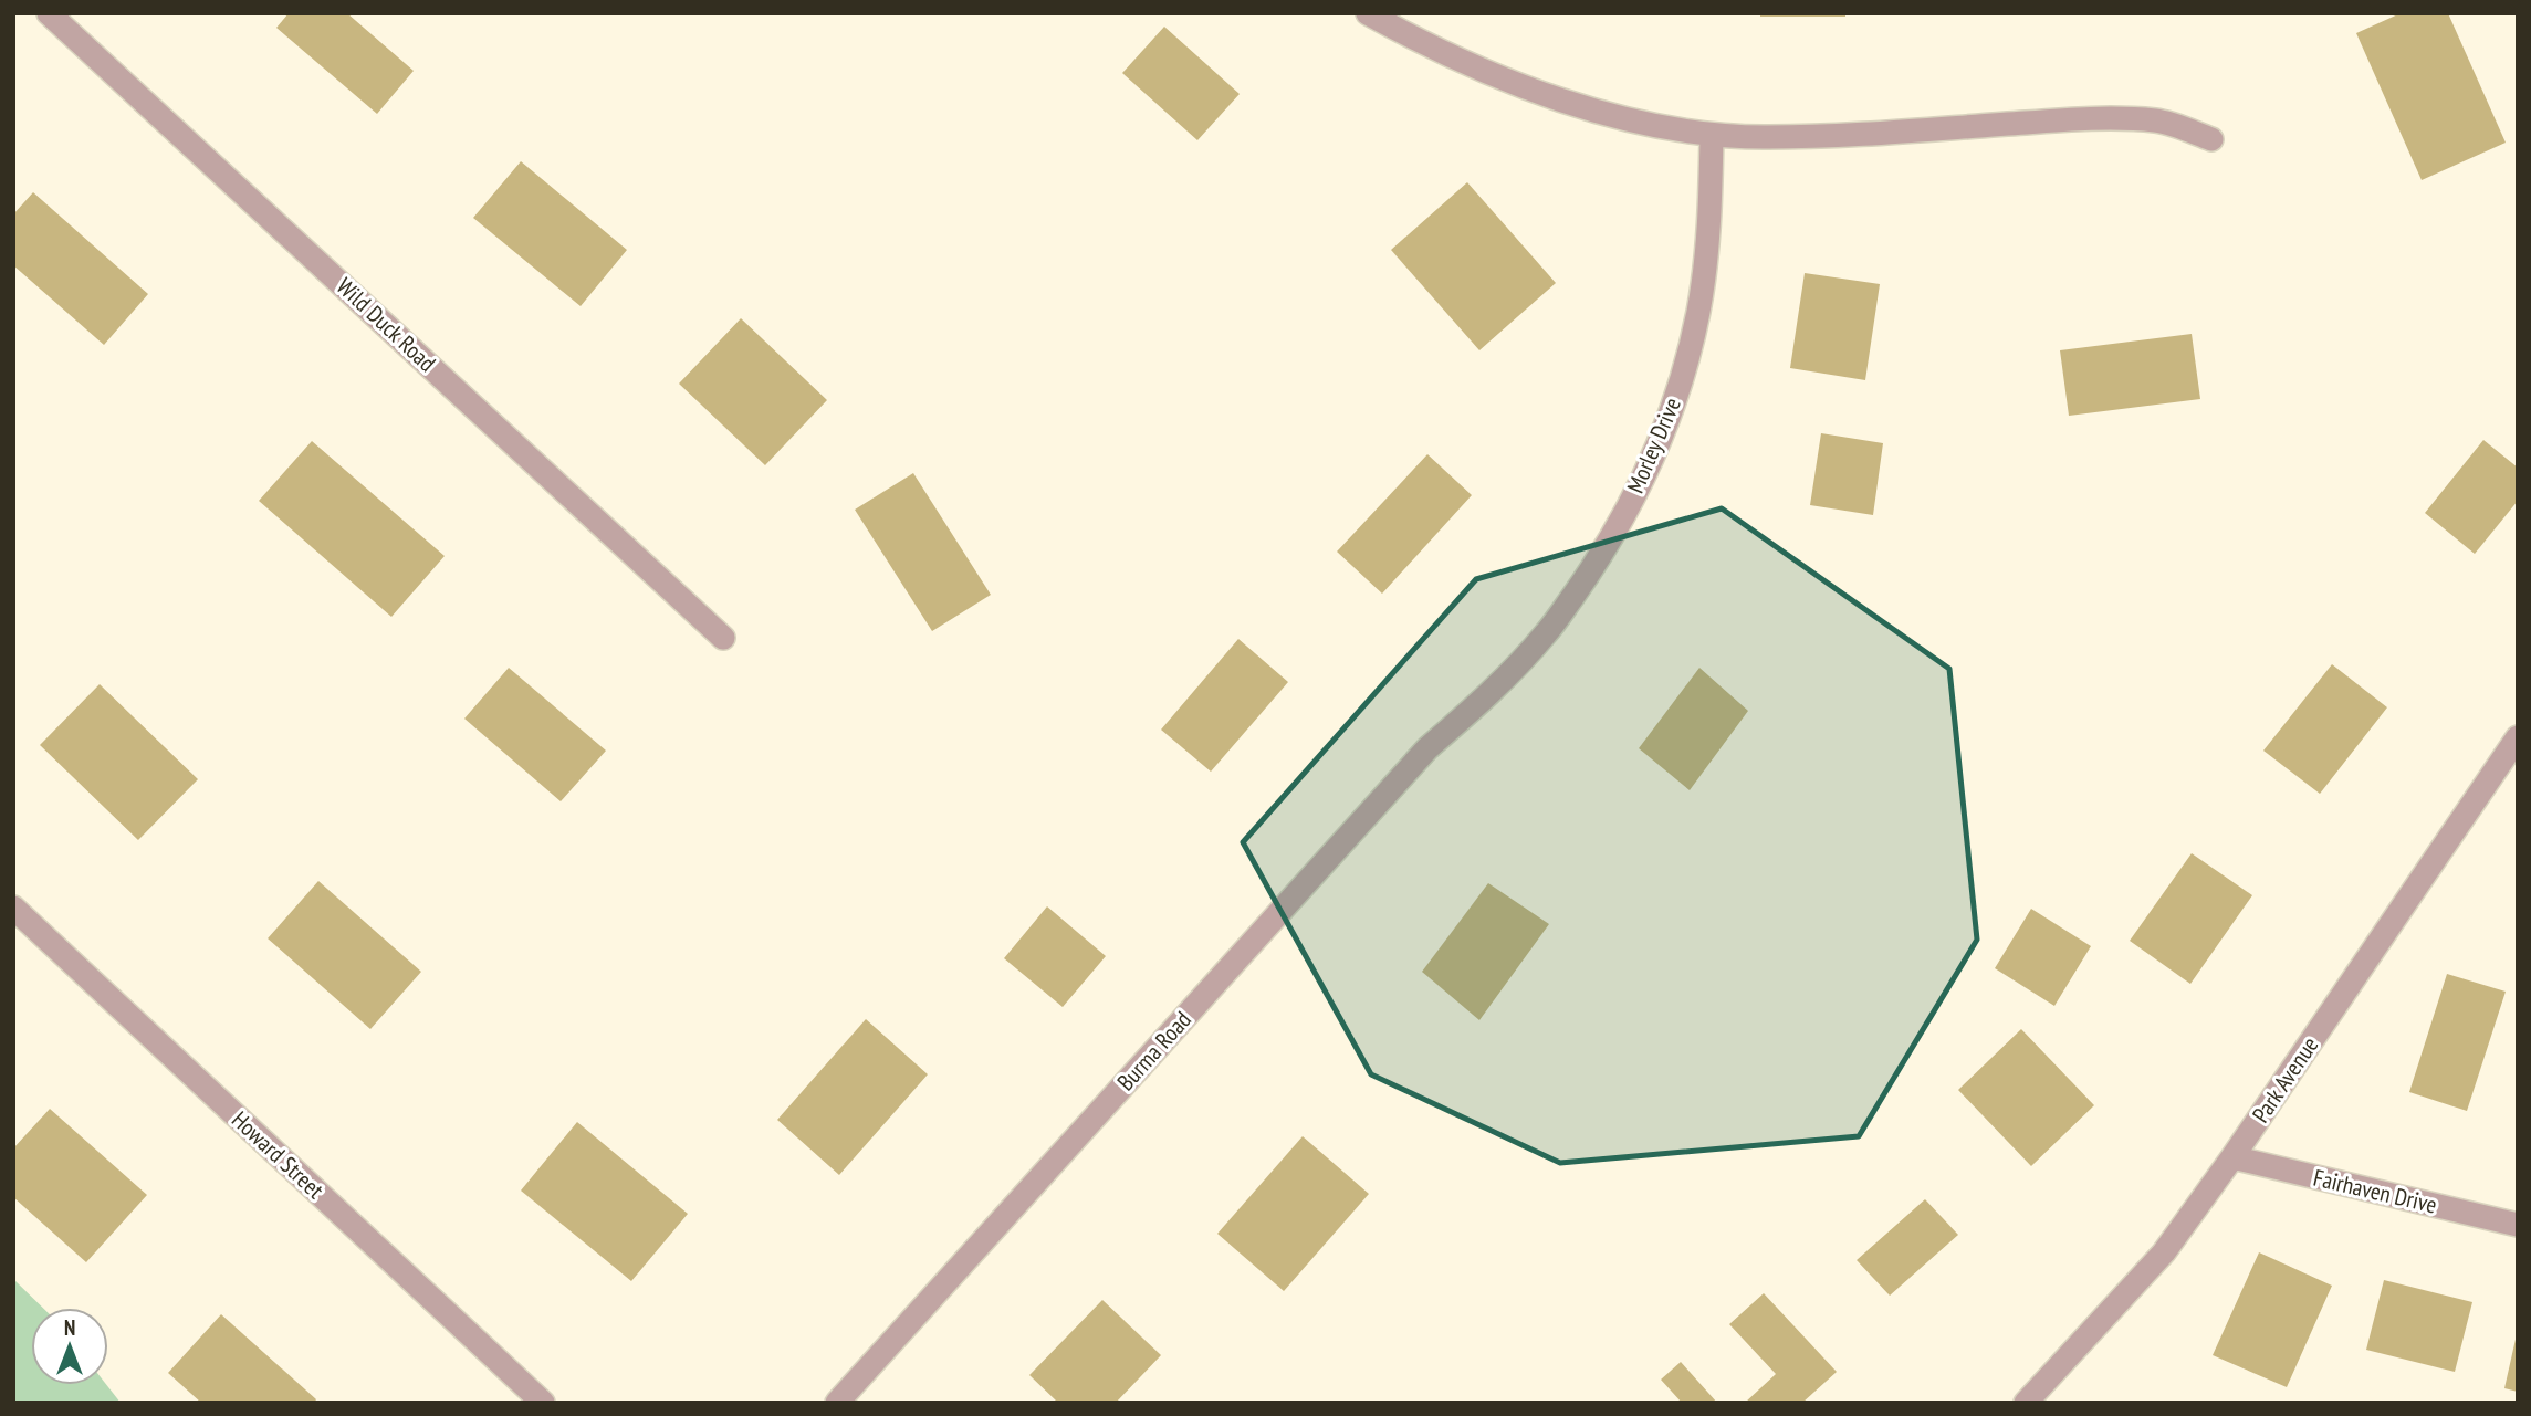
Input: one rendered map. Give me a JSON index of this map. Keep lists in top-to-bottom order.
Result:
{
  "streets": {
    "street": [
      "Wild Duck Road",
      "Morley Drive",
      "Burma Road",
      "Park Avenue",
      "Howard Street",
      "Fairhaven Drive"
    ]
  },
  "crossings": [
    ["Morley Drive", "Burma Road"],
    ["Park Avenue", "Fairhaven Drive"]
  ],
  "north": "top"
}
